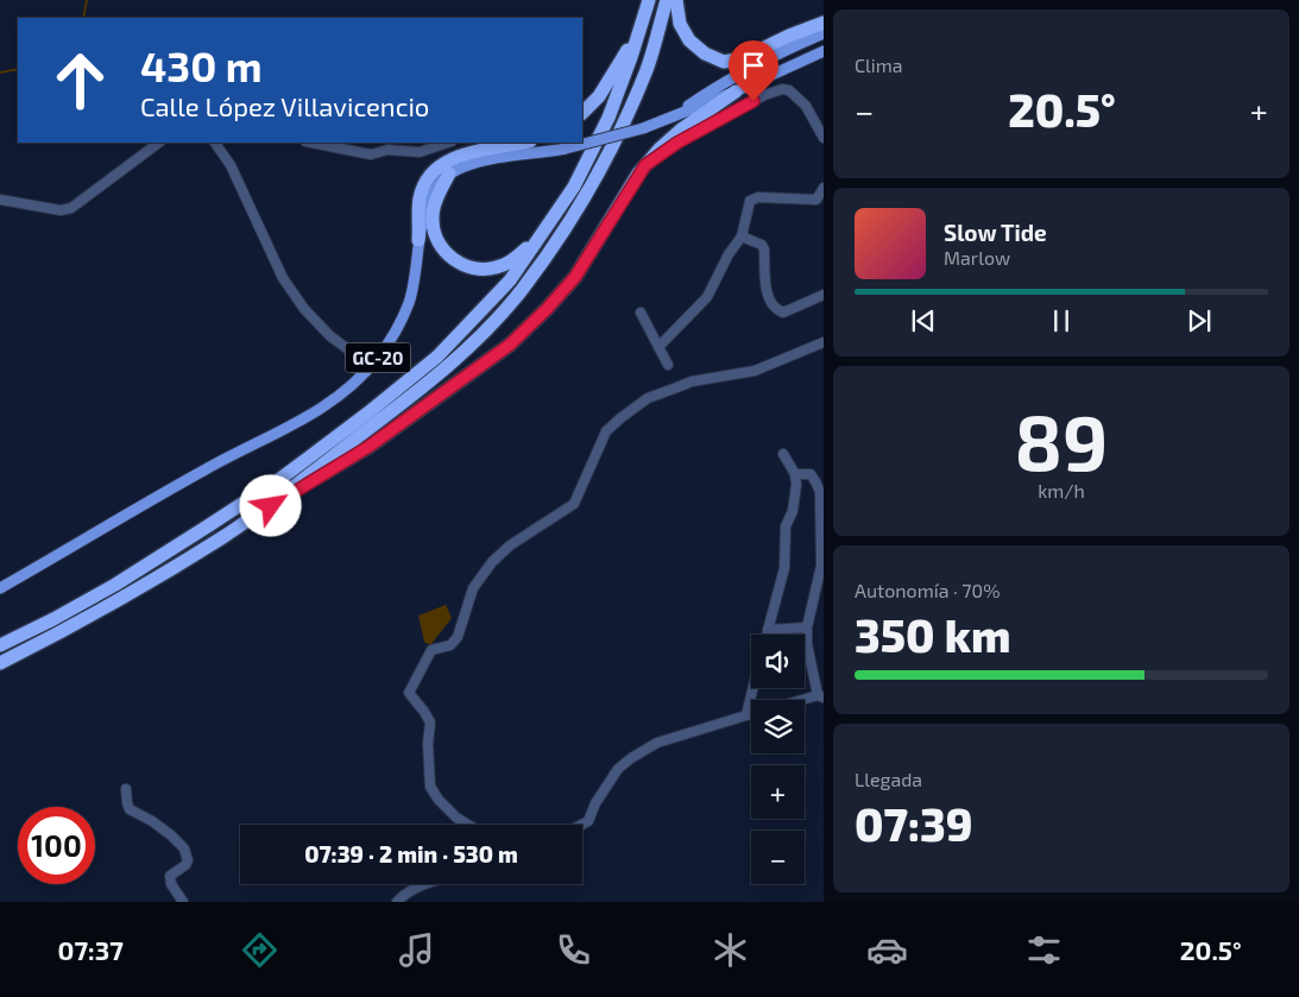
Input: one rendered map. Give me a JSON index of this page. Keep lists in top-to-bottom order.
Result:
{
  "streets": {
    "main road": ["GC-20"]
  },
  "page": {
    "tile": [
      "Clima",
      ["89", "km/h"],
      ["Autonomía · 70%", "350 km"],
      ["Llegada", "07:39"]
    ],
    "turn": ["430 m", "Calle López Villavicencio"],
    "heat": ["−", "20.5°", "+"],
    "song": ["Slow Tide", "Marlow"],
    "map_buttons": ["+", "−"],
    "limit": "100",
    "trip": "07:39 · 2 min · 530 m",
    "tabs": ["07:37", "20.5°"]
  }
}
